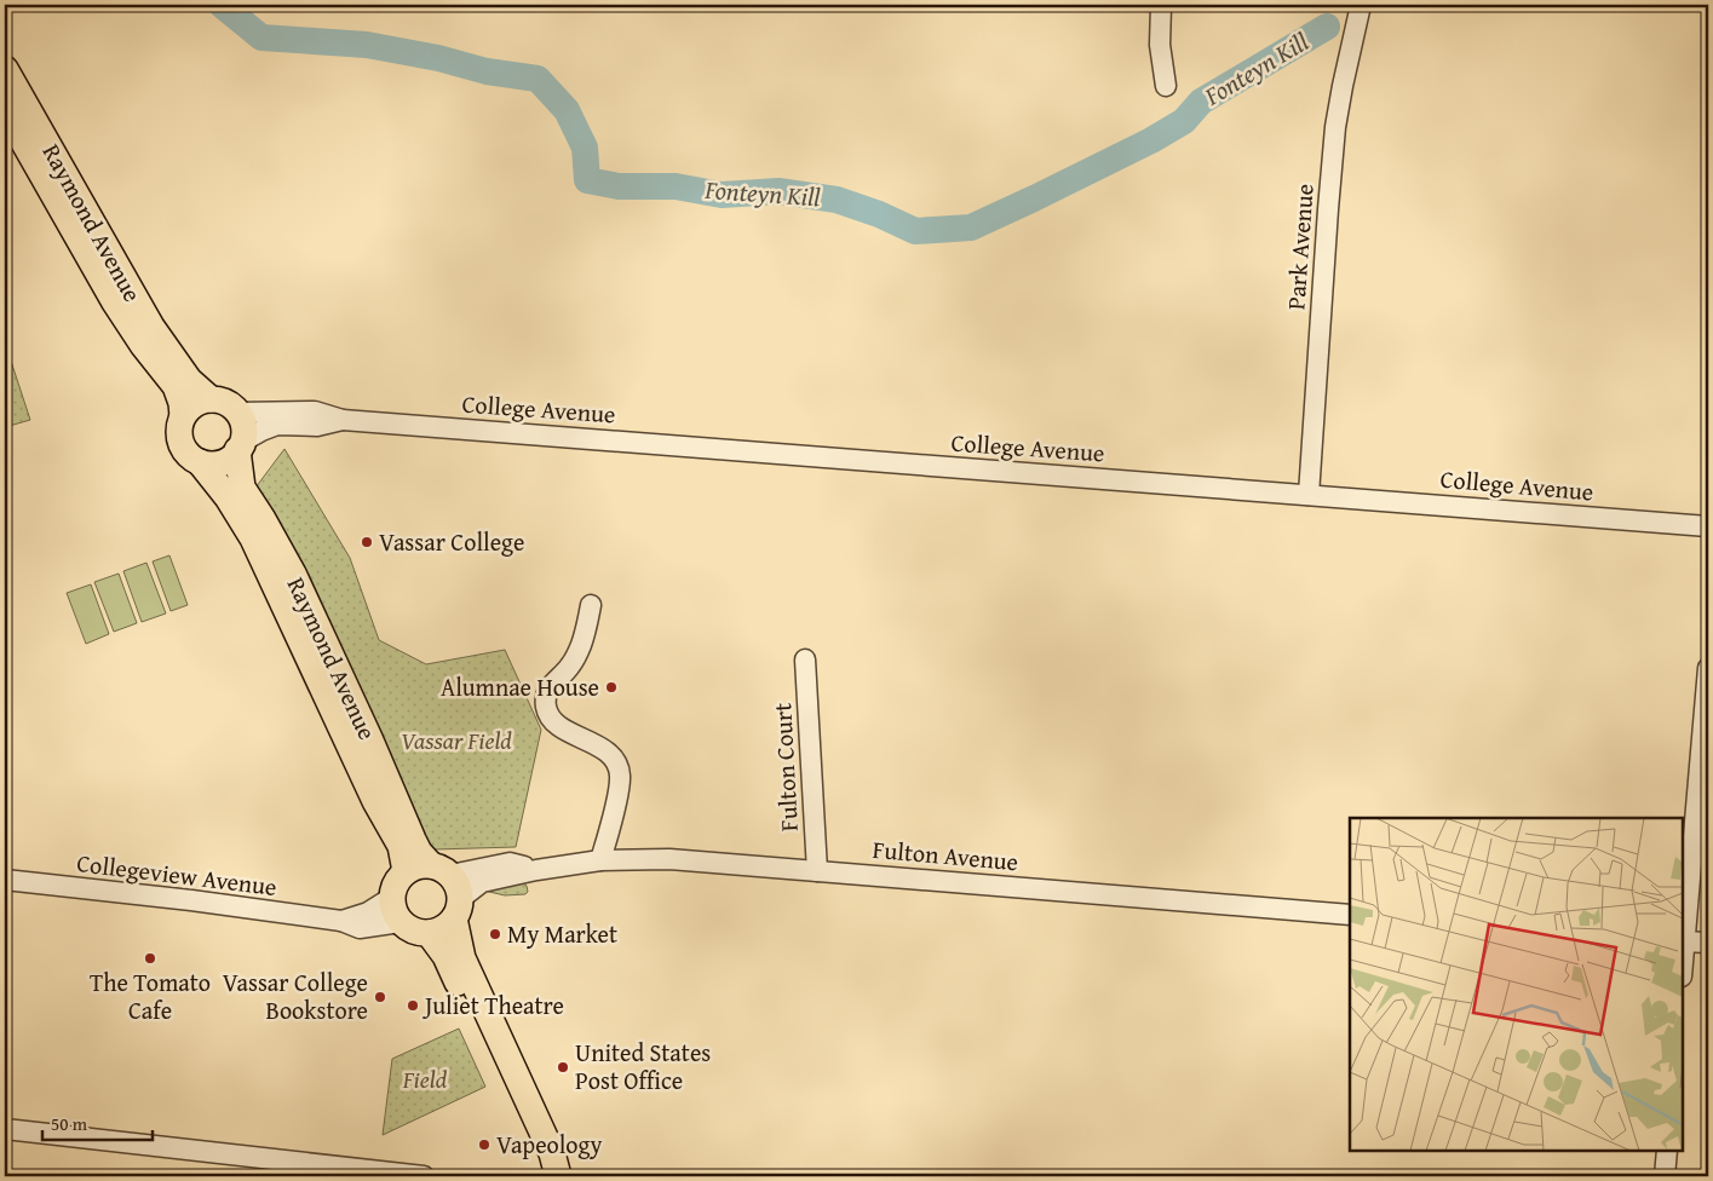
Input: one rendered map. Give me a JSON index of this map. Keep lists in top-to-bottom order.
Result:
{
  "streets": {
    "main road": ["Raymond Avenue"],
    "street": [
      "Park Avenue",
      "College Avenue",
      "Fulton Court",
      "Fulton Avenue",
      "Collegeview Avenue"
    ]
  },
  "crossings": [
    ["Raymond Avenue", "College Avenue"],
    ["Raymond Avenue", "Fulton Avenue"],
    ["Raymond Avenue", "Collegeview Avenue"],
    ["Park Avenue", "College Avenue"],
    ["Fulton Court", "Fulton Avenue"],
    ["Fulton Avenue", "Collegeview Avenue"]
  ],
  "water": ["Fonteyn Kill"],
  "parks": ["Vassar Field", "Field"],
  "places": [
    "Vassar College",
    "Alumnae House",
    "My Market",
    "The Tomato Cafe",
    "Vassar College Bookstore",
    "Juliet Theatre",
    "United States Post Office",
    "Vapeology"
  ],
  "scale_bar": "50 m"
}
